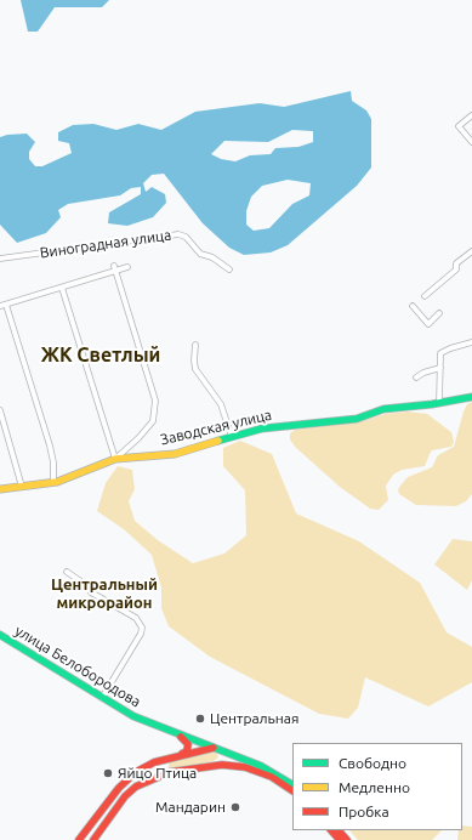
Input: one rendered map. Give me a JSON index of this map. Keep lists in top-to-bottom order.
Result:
{
  "streets": {
    "street": ["Виноградная улица", "Заводская улица", "улица Белобородова"]
  },
  "districts": ["ЖК Светлый", "Центральный микрорайон"],
  "places": ["Центральная", "Яйцо Птица", "Мандарин"],
  "legend": ["Свободно", "Медленно", "Пробка"]
}
